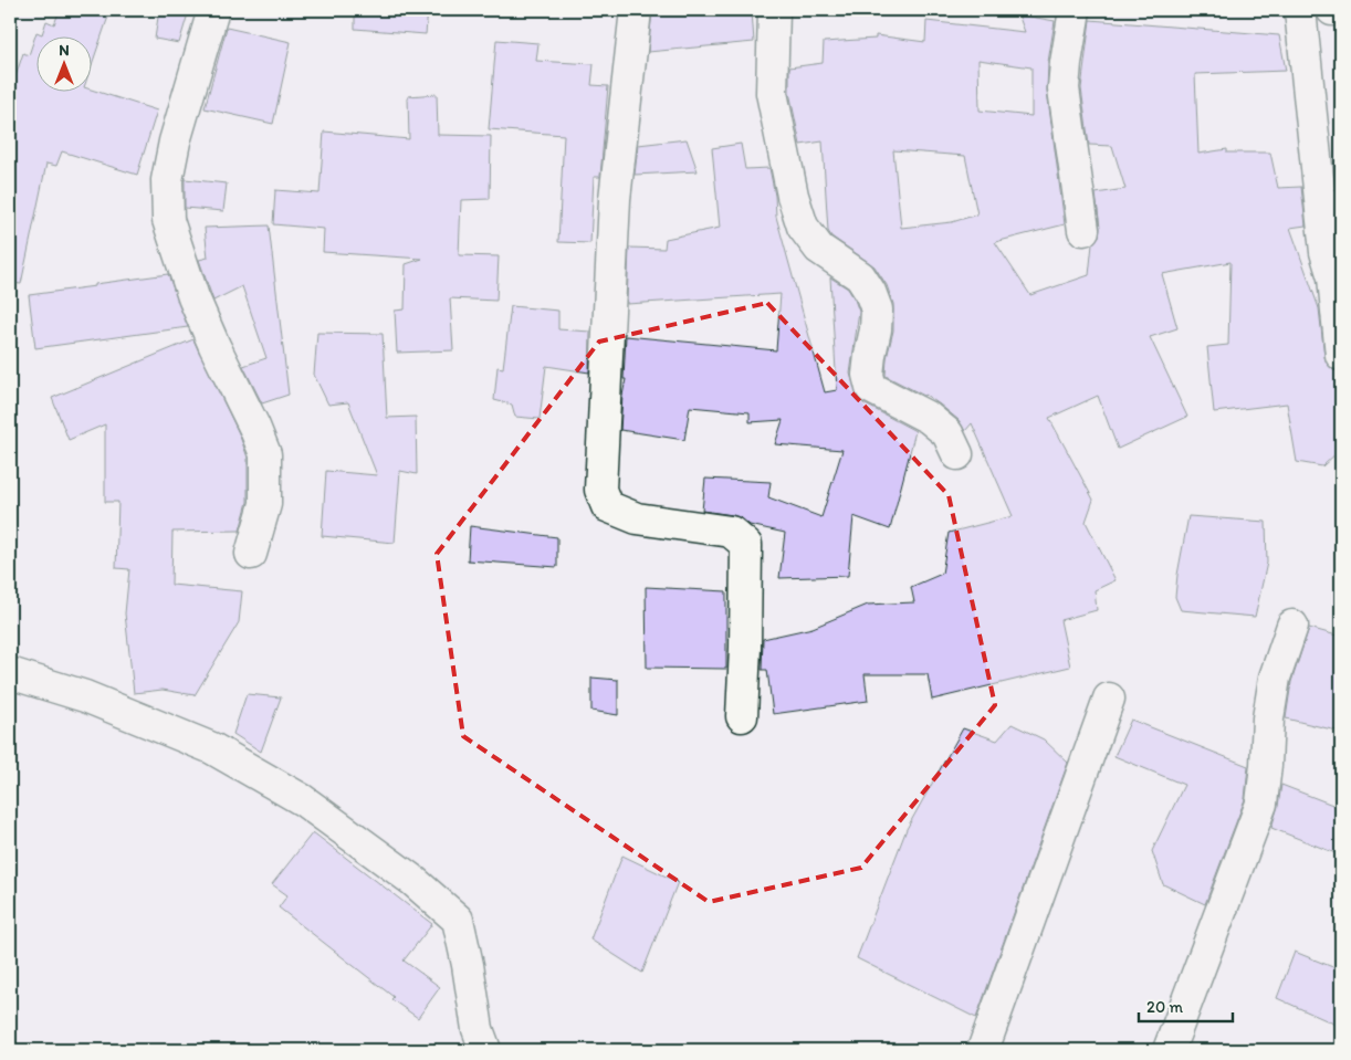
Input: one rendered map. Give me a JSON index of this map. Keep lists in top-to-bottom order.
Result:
{
  "scale_bar": "20 m",
  "north": "top"
}
